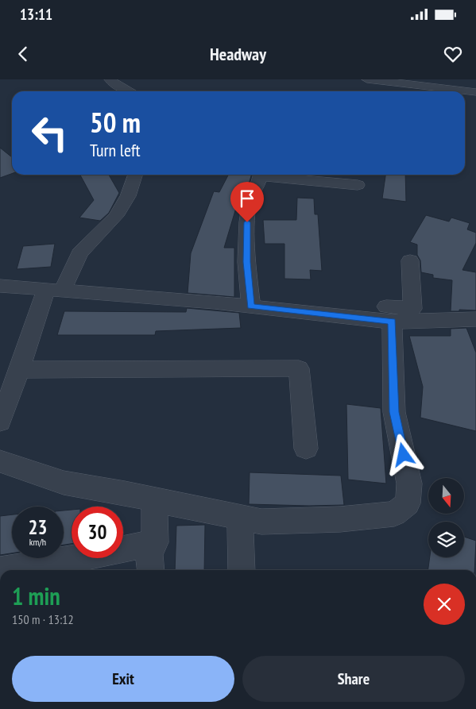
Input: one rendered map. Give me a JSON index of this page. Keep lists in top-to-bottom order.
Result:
{
  "north": "bottom",
  "page": {
    "status": "13:11",
    "header": "Headway",
    "turn": ["50 m", "Turn left"],
    "speed": "23 km/h",
    "limit": "30",
    "heading": ["1 min", "150 m · 13:12"],
    "buttons": ["Exit", "Share"]
  }
}
